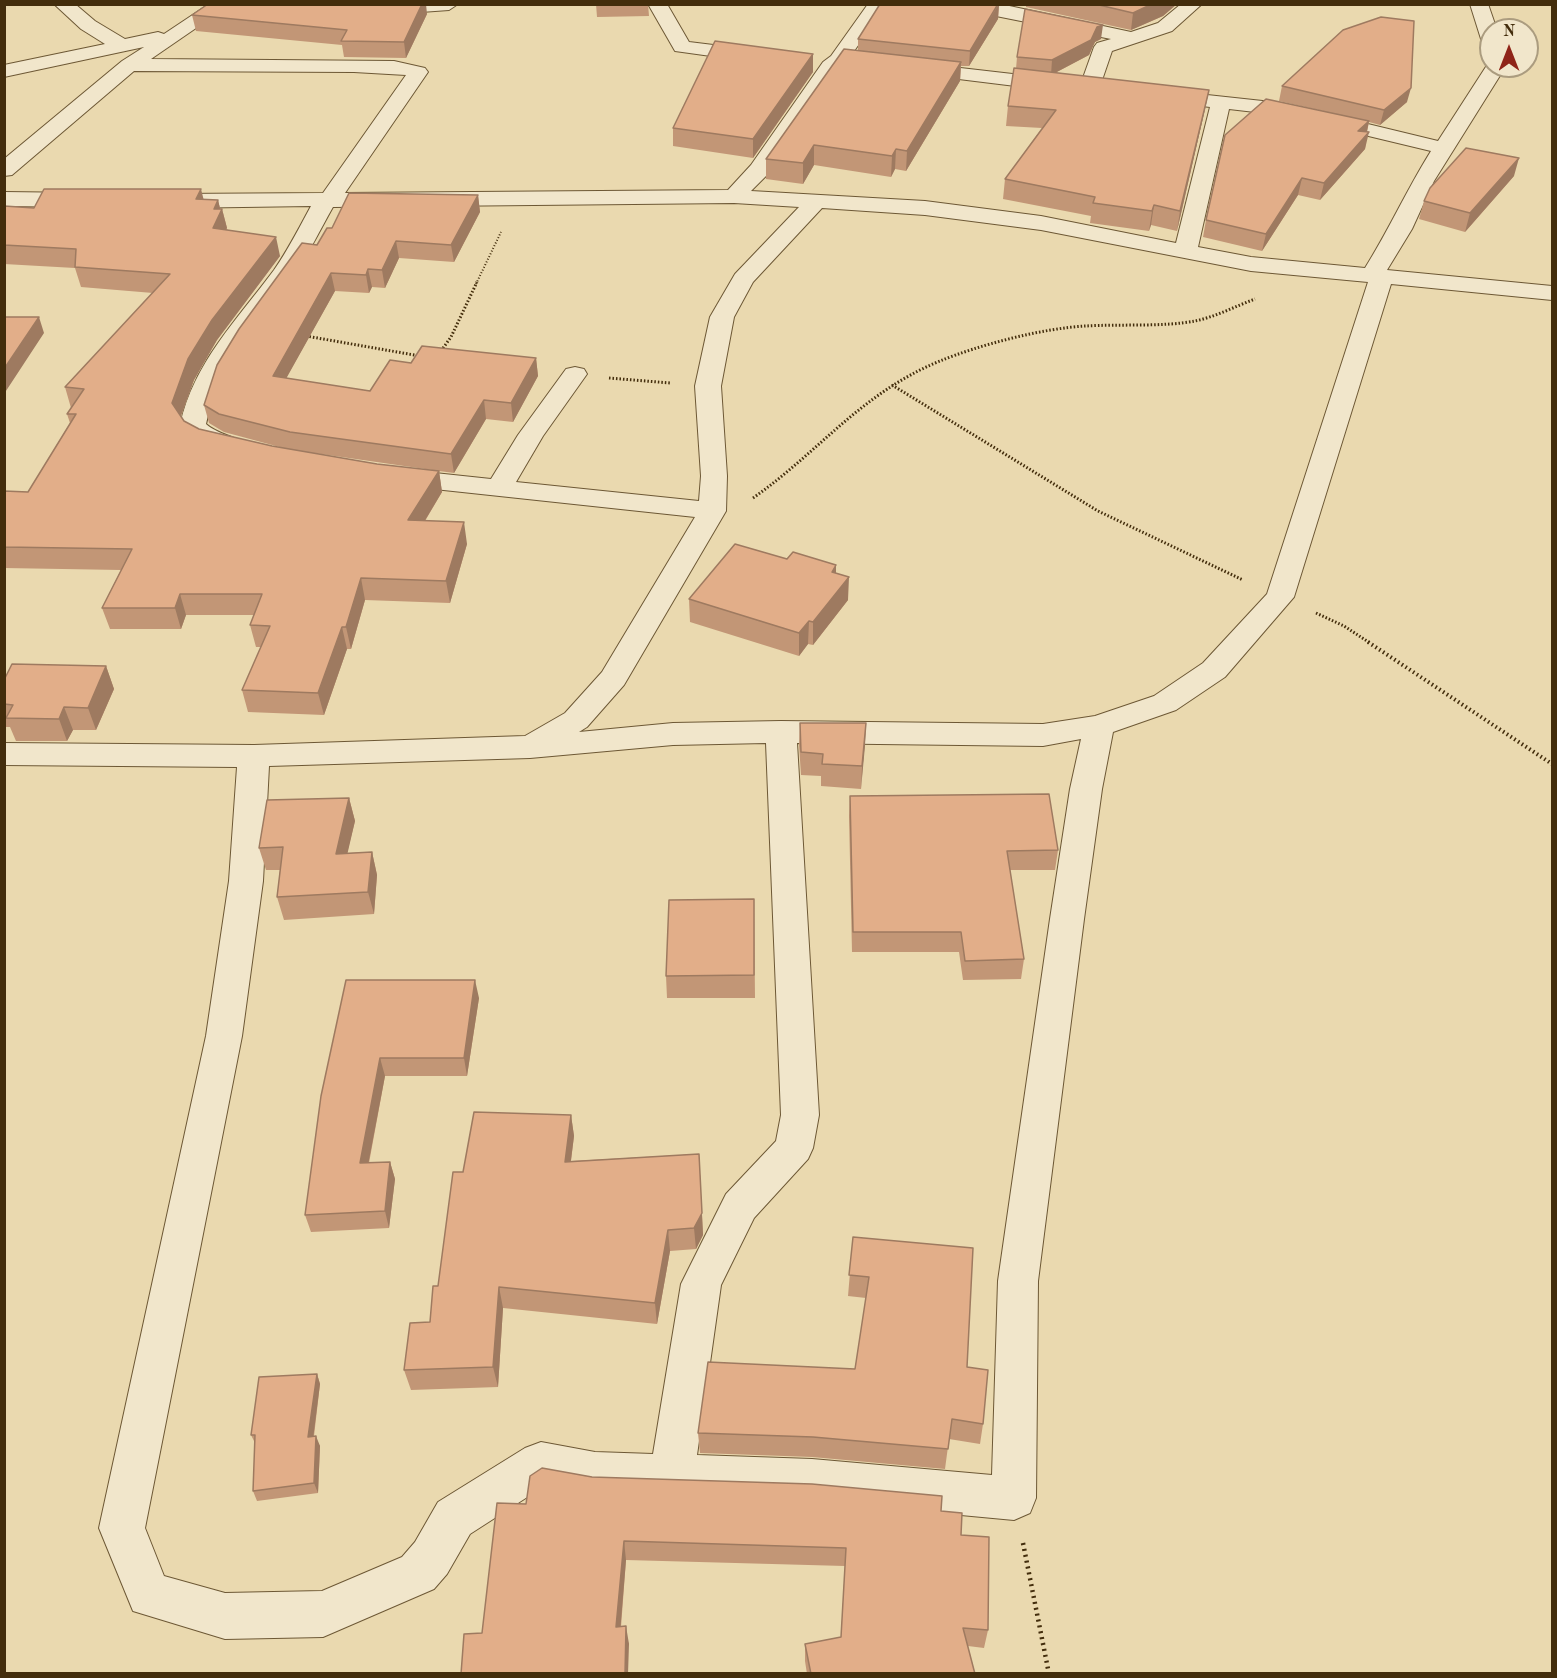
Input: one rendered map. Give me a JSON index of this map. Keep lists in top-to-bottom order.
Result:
{
  "north": "top"
}
